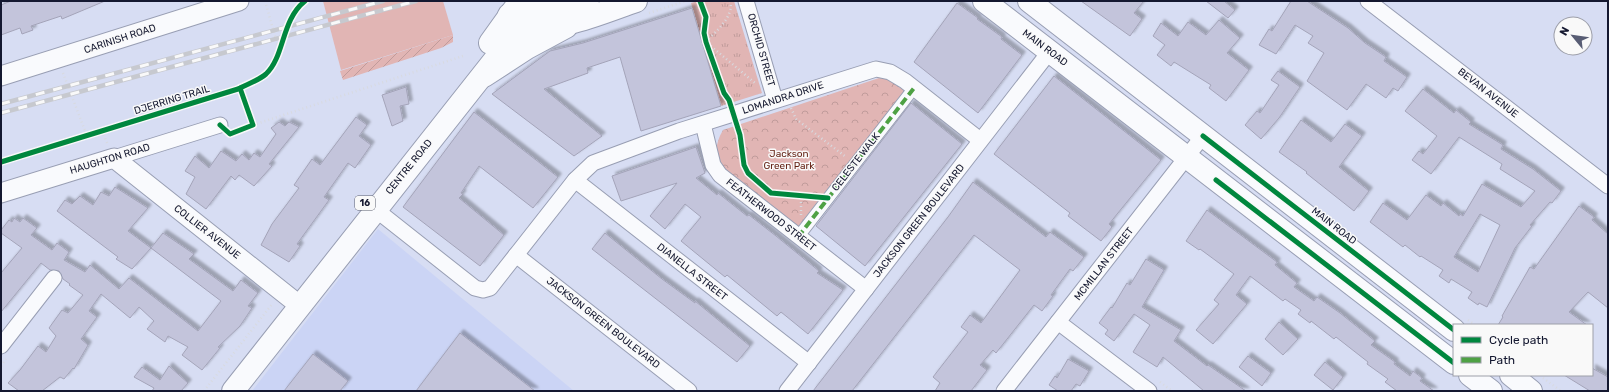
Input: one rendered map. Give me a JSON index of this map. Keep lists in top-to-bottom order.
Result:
{
  "streets": {
    "main road": ["MAIN ROAD", "CENTRE ROAD", "16"],
    "street": [
      "CARINISH ROAD",
      "ORCHID STREET",
      "BEVAN AVENUE",
      "LOMANDRA DRIVE",
      "HAUGHTON ROAD",
      "CELESTE WALK",
      "FEATHERWOOD STREET",
      "JACKSON GREEN BOULEVARD",
      "COLLIER AVENUE",
      "MCMILLAN STREET",
      "DIANELLA STREET"
    ],
    "cycle path": ["DJERRING TRAIL"]
  },
  "crossings": [
    ["MAIN ROAD", "JACKSON GREEN BOULEVARD"],
    ["MAIN ROAD", "MCMILLAN STREET"],
    ["ORCHID STREET", "LOMANDRA DRIVE"],
    ["LOMANDRA DRIVE", "CELESTE WALK"],
    ["LOMANDRA DRIVE", "CENTRE ROAD"],
    ["LOMANDRA DRIVE", "FEATHERWOOD STREET"],
    ["LOMANDRA DRIVE", "JACKSON GREEN BOULEVARD"],
    ["LOMANDRA DRIVE", "DIANELLA STREET"],
    ["HAUGHTON ROAD", "COLLIER AVENUE"],
    ["CELESTE WALK", "FEATHERWOOD STREET"],
    ["CENTRE ROAD", "COLLIER AVENUE"],
    ["FEATHERWOOD STREET", "JACKSON GREEN BOULEVARD"],
    ["JACKSON GREEN BOULEVARD", "DIANELLA STREET"]
  ],
  "parks": ["Jackson Green Park"],
  "legend": ["Cycle path", "Path"],
  "north": "top left"
}
